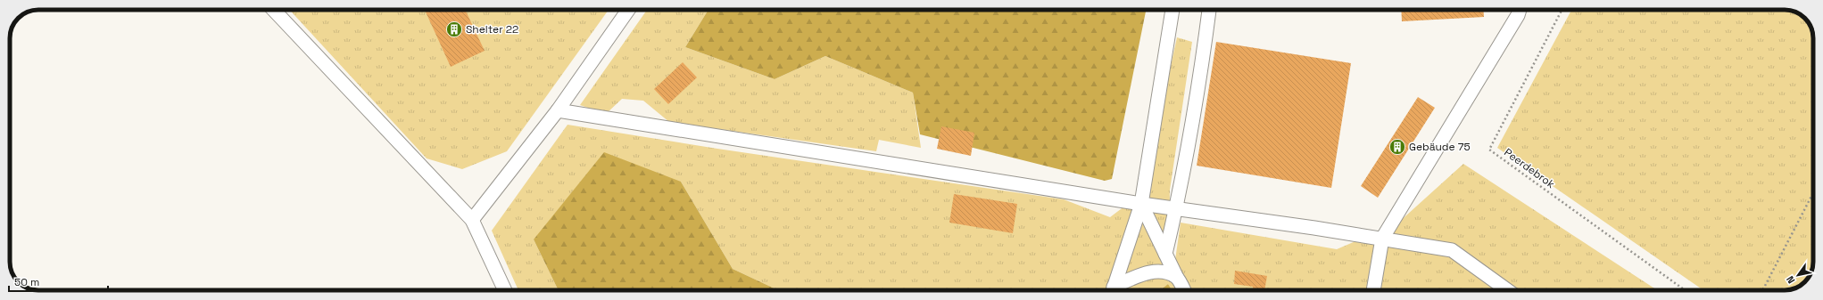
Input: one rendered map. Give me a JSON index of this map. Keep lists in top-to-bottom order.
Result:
{
  "streets": {
    "path": ["Peerdebrok"]
  },
  "places": {
    "building": ["Shelter 22", "Gebäude 75"]
  },
  "scale_bar": "50 m",
  "north": "bottom left"
}
